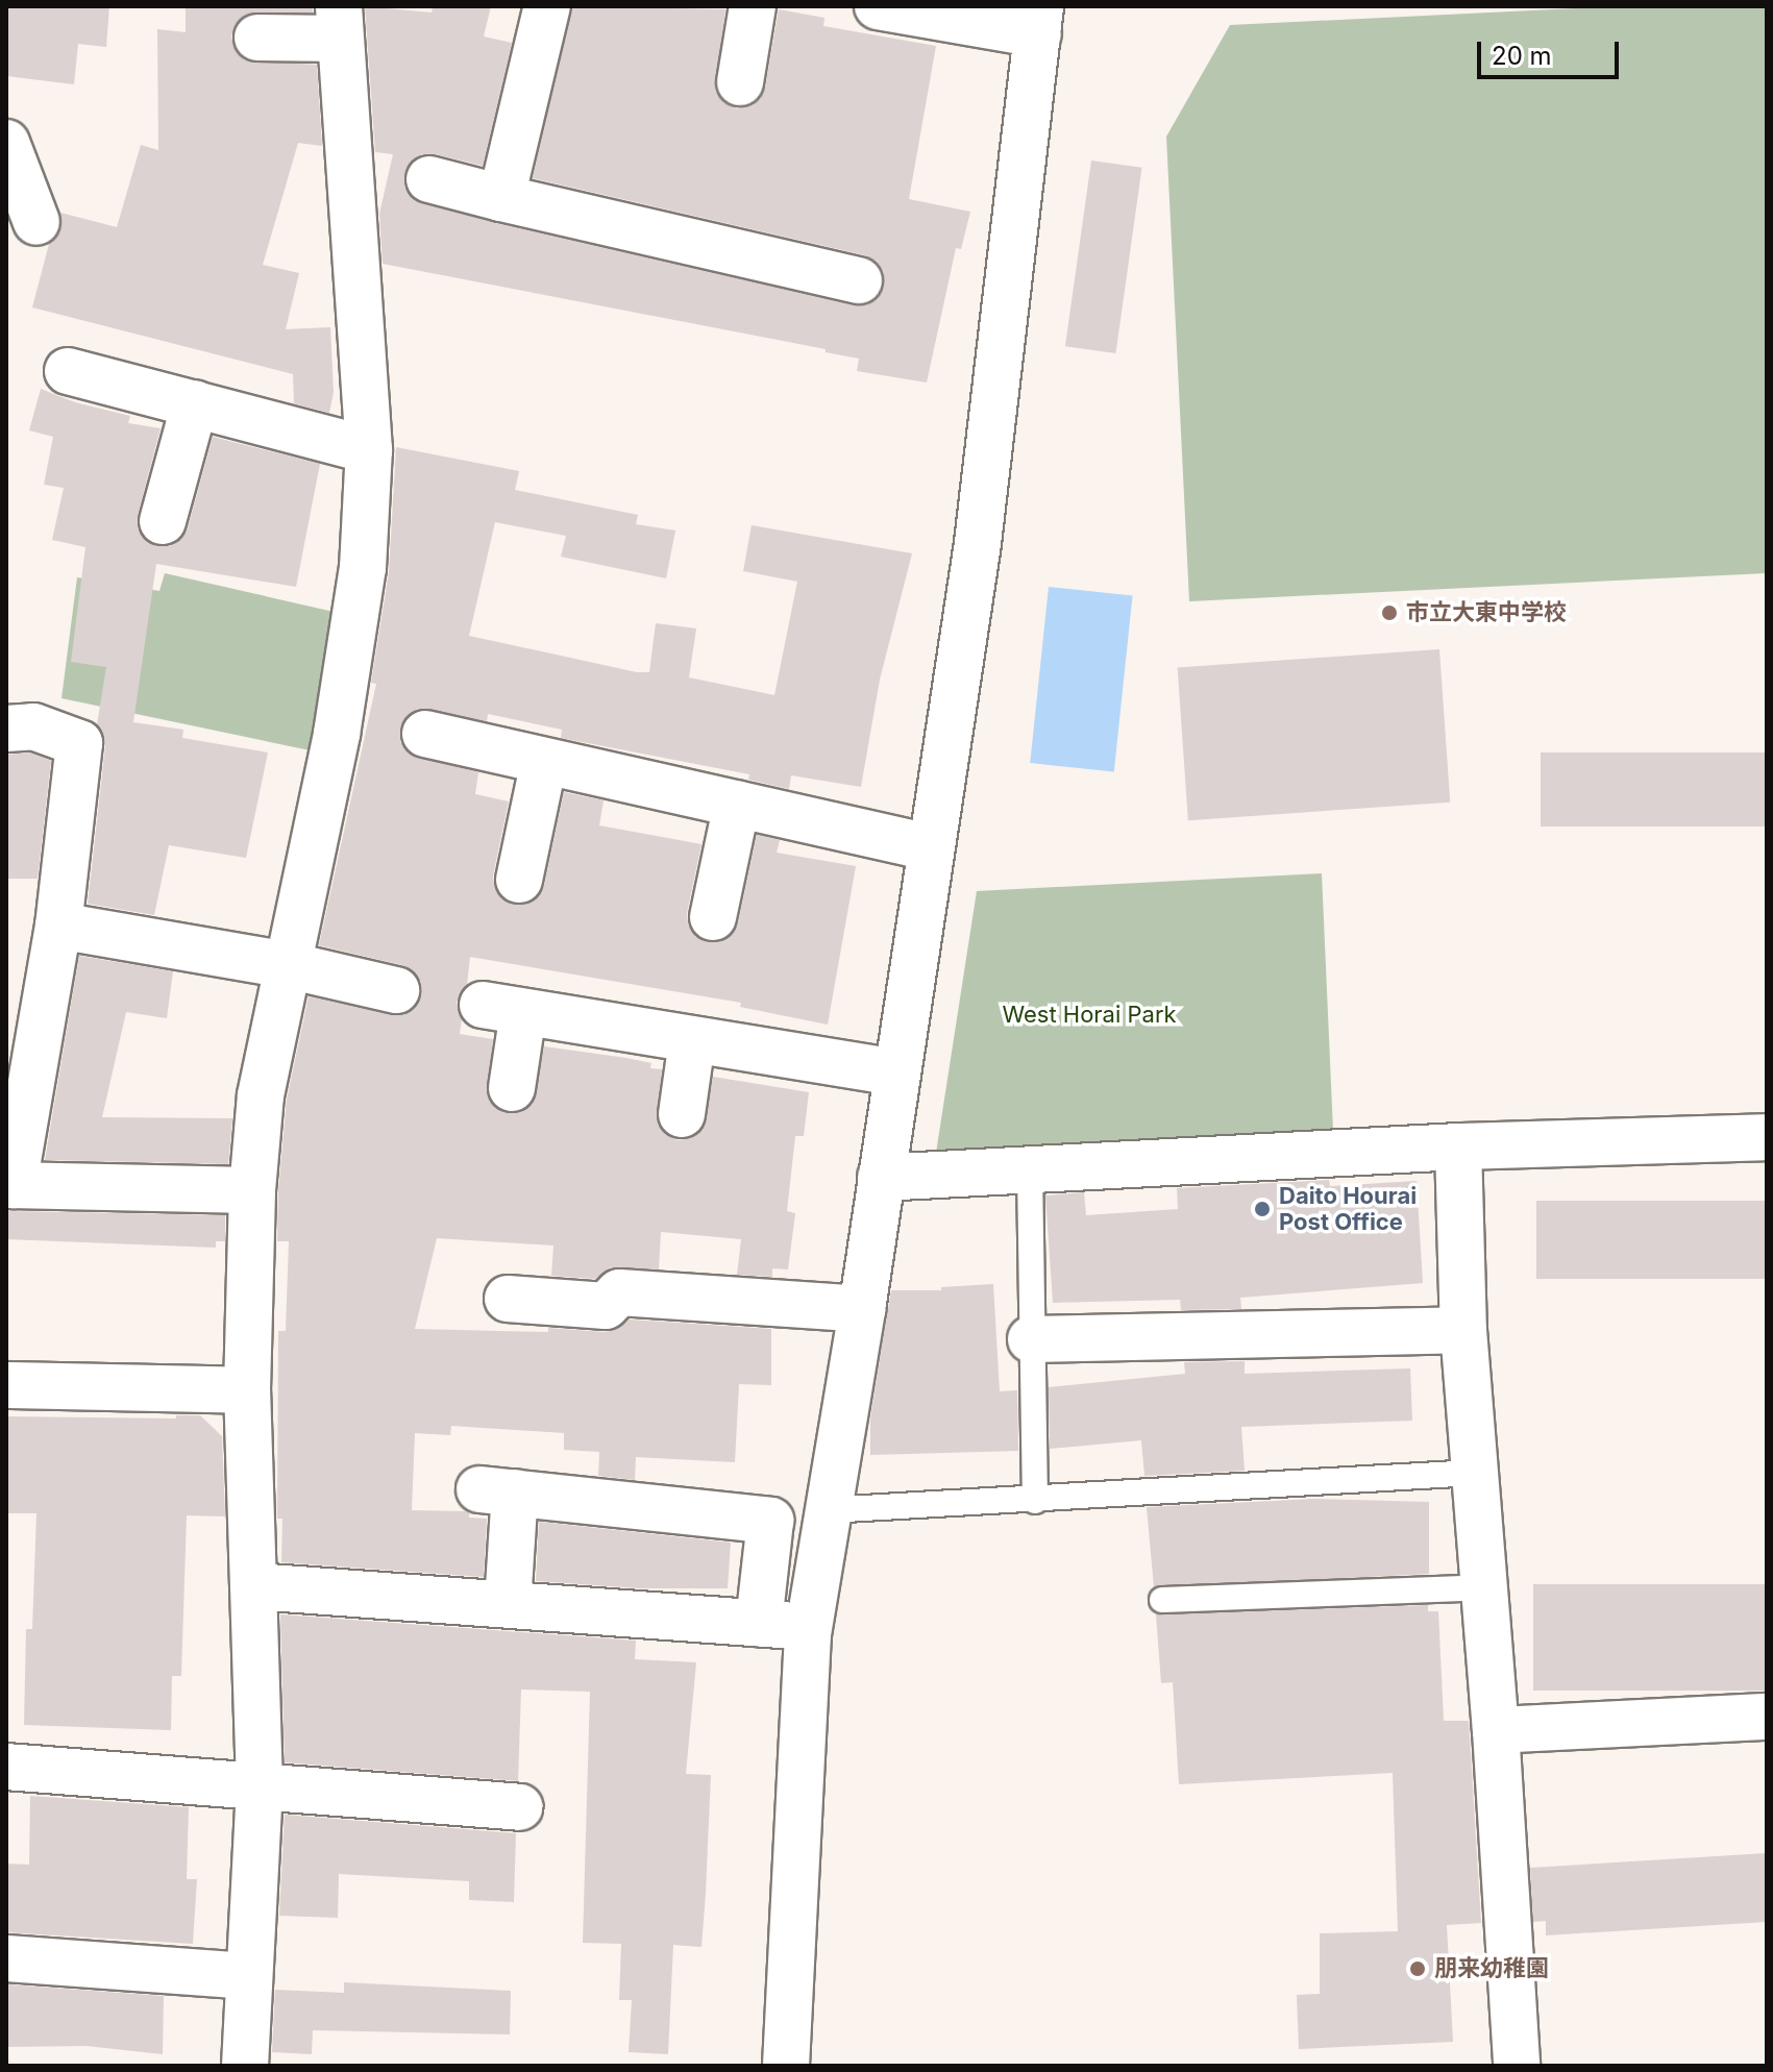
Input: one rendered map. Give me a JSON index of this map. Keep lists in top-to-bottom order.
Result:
{
  "parks": ["West Horai Park"],
  "places": ["市立大東中学校", "Daito Hourai Post Office", "朋来幼稚園"],
  "scale_bar": "20 m"
}
